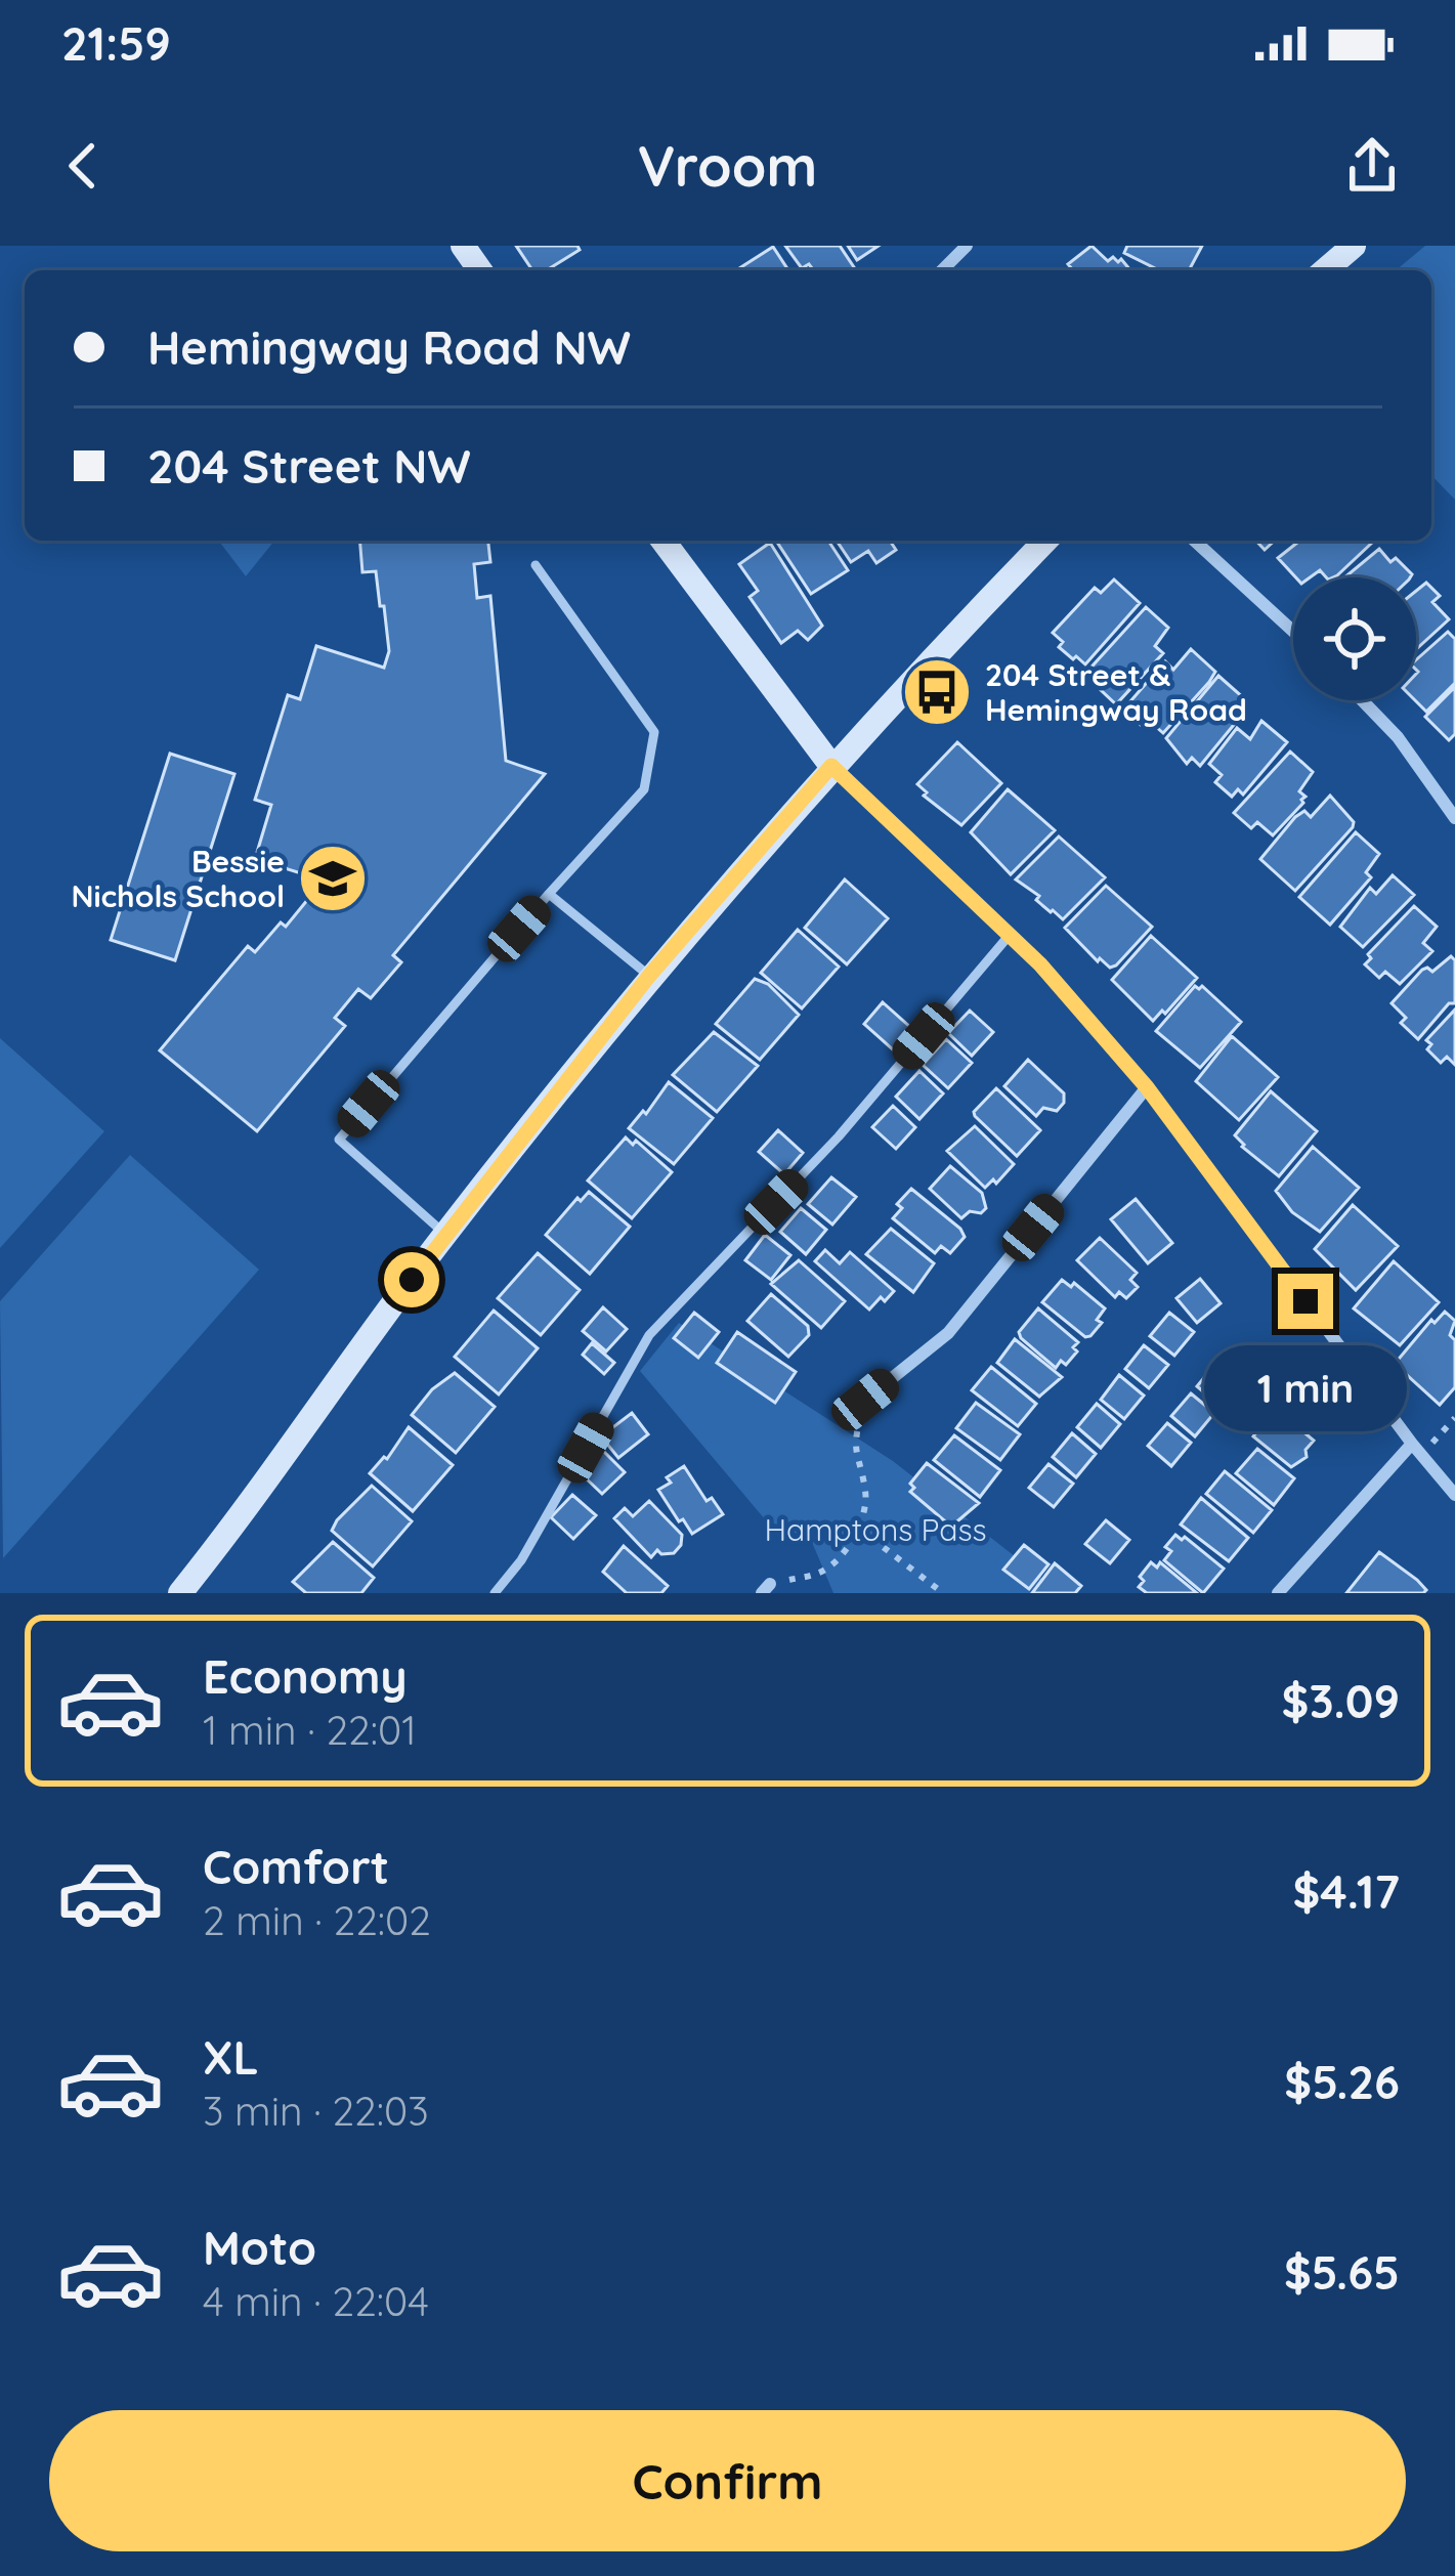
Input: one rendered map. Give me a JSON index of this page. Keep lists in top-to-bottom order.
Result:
{
  "parks": ["Hamptons Pass"],
  "places": {
    "bus stop": ["204 Street & Hemingway Road"],
    "school or university": ["Bessie Nichols School"]
  },
  "page": {
    "status": "21:59",
    "header": "Vroom",
    "banner": ["Hemingway Road NW", "204 Street NW"],
    "bubble": "1 min",
    "list": [
      {
        "name": "Economy",
        "note": "1 min · 22:01",
        "value": "$3.09"
      },
      {
        "name": "Comfort",
        "note": "2 min · 22:02",
        "value": "$4.17"
      },
      {
        "name": "XL",
        "note": "3 min · 22:03",
        "value": "$5.26"
      },
      {
        "name": "Moto",
        "note": "4 min · 22:04",
        "value": "$5.65"
      }
    ],
    "buttons": "Confirm"
  }
}
